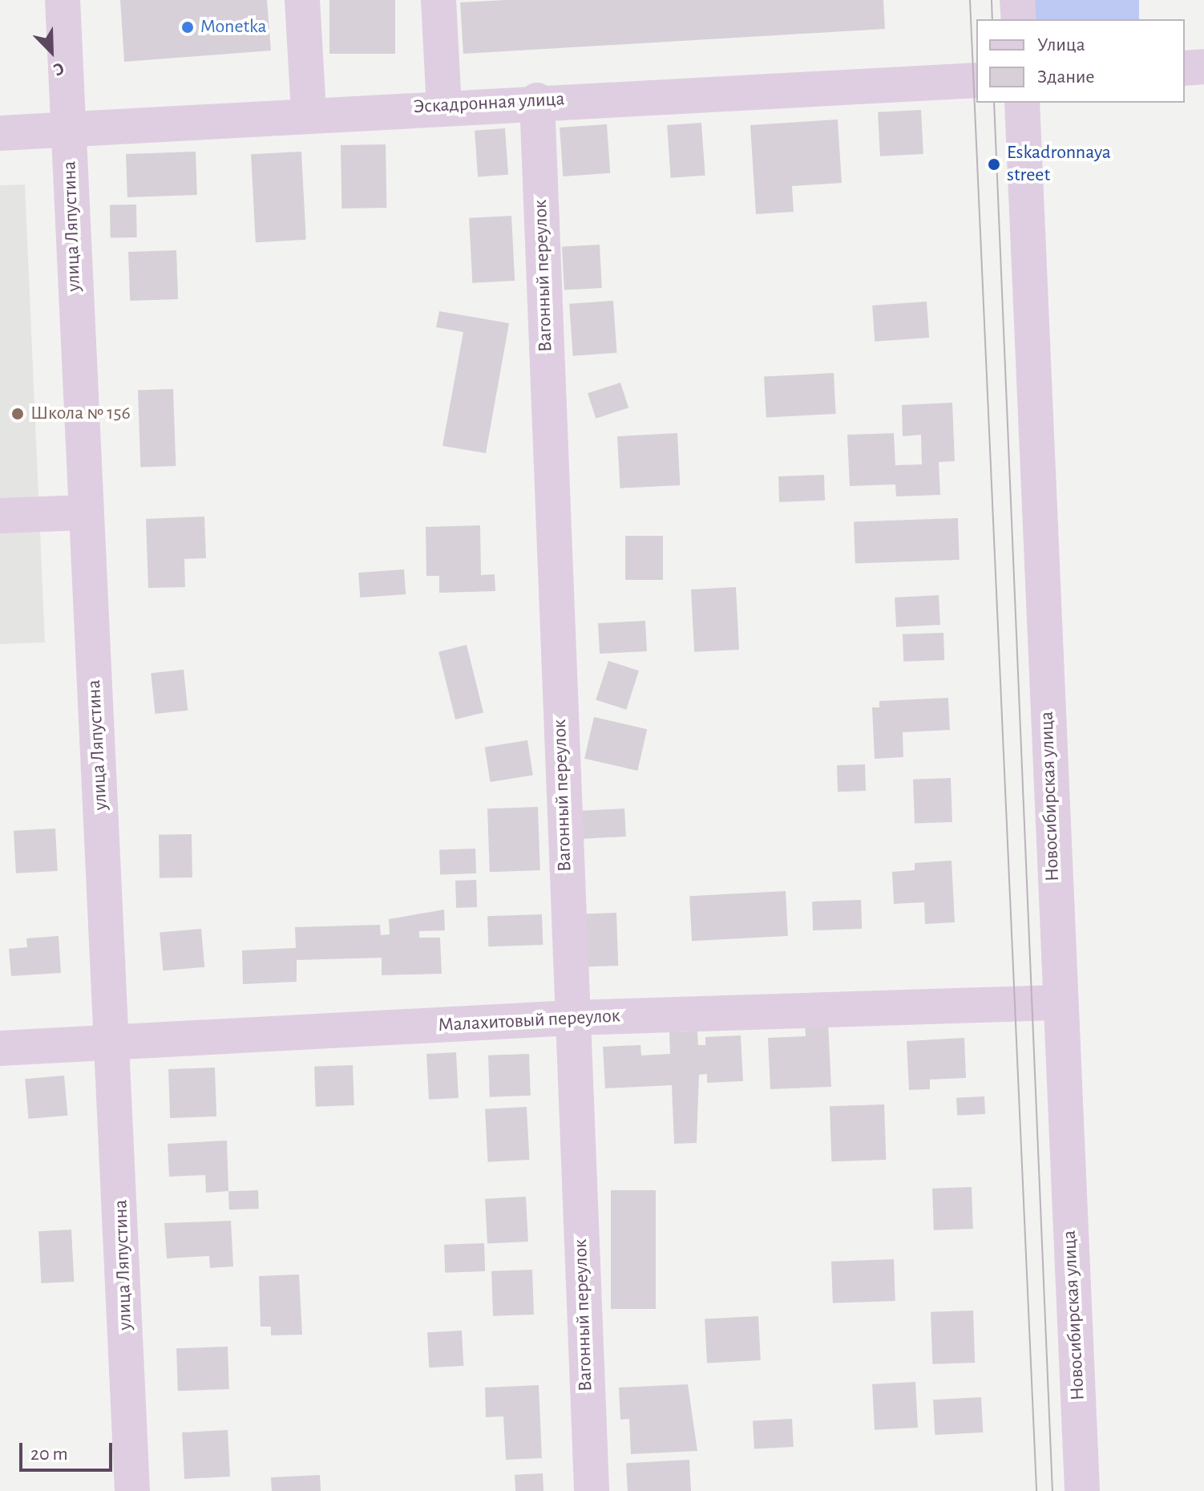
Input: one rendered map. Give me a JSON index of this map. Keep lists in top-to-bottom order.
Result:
{
  "streets": {
    "street": [
      "Эскадронная улица",
      "улица Ляпустина",
      "Вагонный переулок",
      "Новосибирская улица",
      "Малахитовый переулок"
    ]
  },
  "crossings": [
    ["Эскадронная улица", "улица Ляпустина"],
    ["Эскадронная улица", "Вагонный переулок"],
    ["улица Ляпустина", "Малахитовый переулок"],
    ["Вагонный переулок", "Малахитовый переулок"],
    ["Новосибирская улица", "Малахитовый переулок"]
  ],
  "places": ["Monetka", "Eskadronnaya street", "Школа № 156"],
  "legend": ["Улица", "Здание"],
  "scale_bar": "20 m",
  "north": "bottom right"
}
